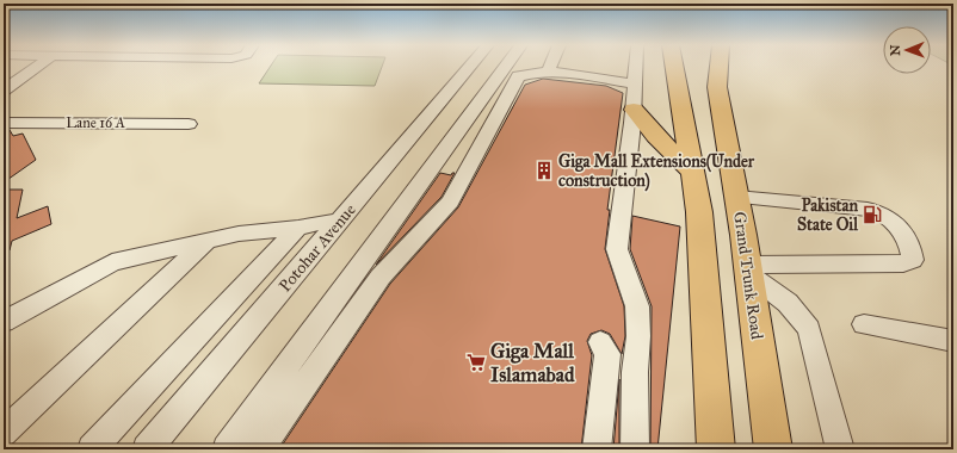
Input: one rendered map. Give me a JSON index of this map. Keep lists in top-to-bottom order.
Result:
{
  "streets": {
    "highway": ["Grand Trunk Road"],
    "street": ["Lane 16 A", "Potohar Avenue"]
  },
  "places": {
    "building": ["Giga Mall Extensions(Under construction)"],
    "fuel station": ["Pakistan State Oil"],
    "supermarket": ["Giga Mall Islamabad"]
  },
  "north": "left"
}
